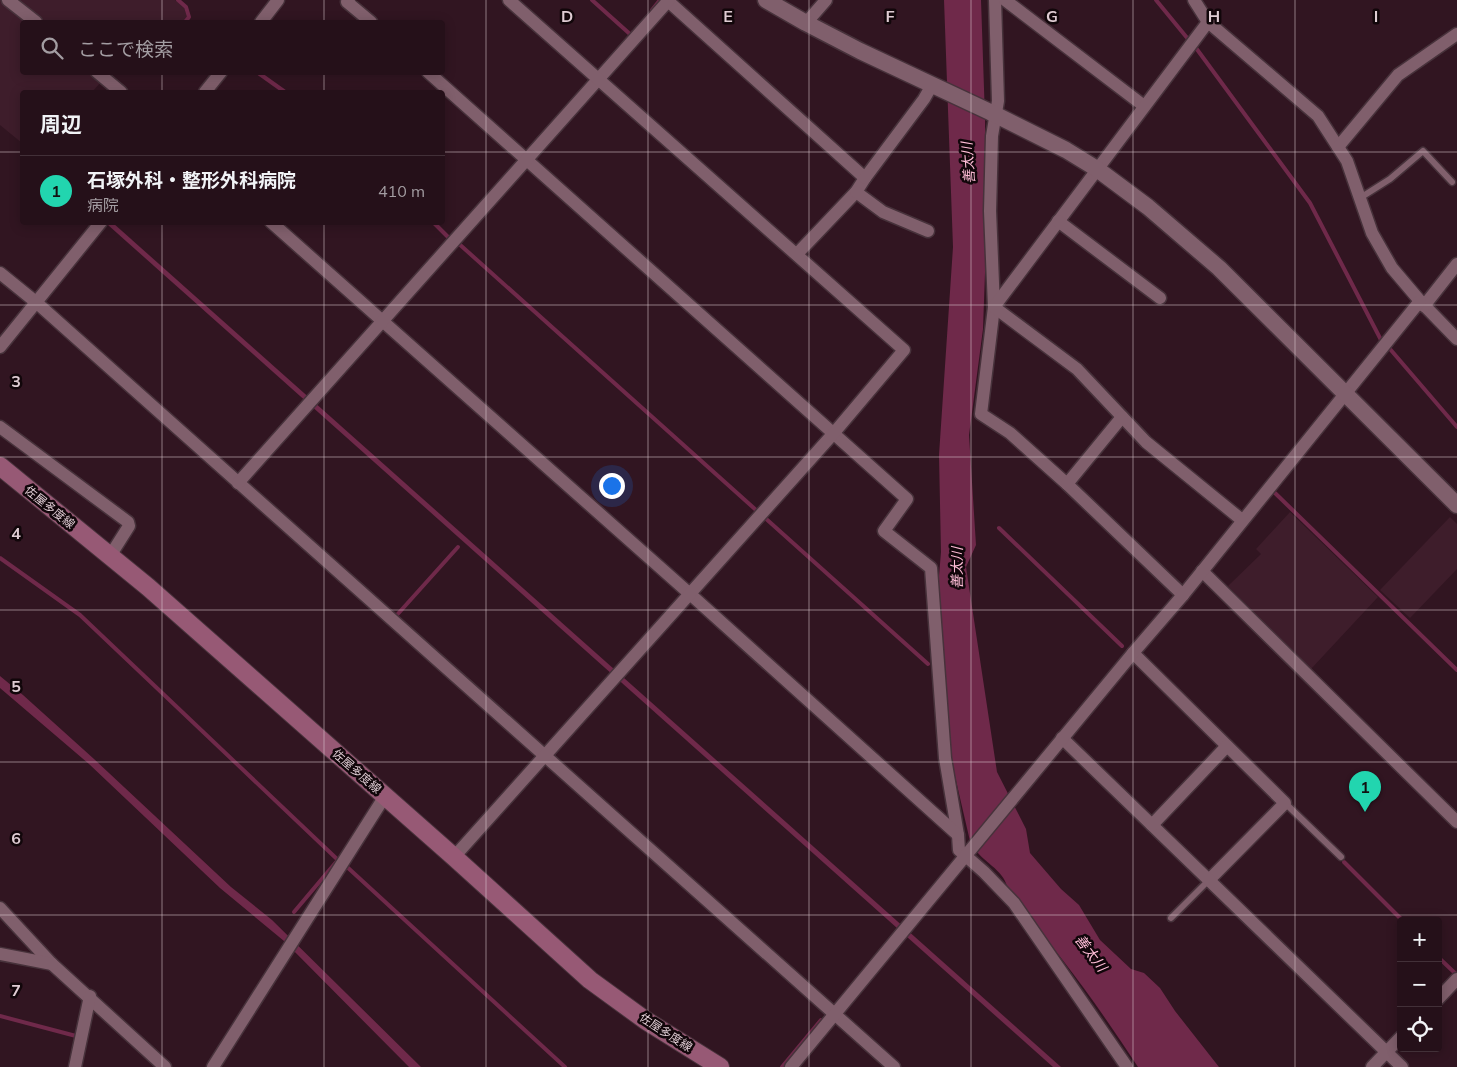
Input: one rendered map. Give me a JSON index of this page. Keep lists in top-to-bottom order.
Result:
{
  "streets": {
    "main road": ["佐屋多度線"]
  },
  "water": ["善太川"],
  "page": {
    "search": "ここで検索",
    "heading": "周辺",
    "list": [
      {
        "mark": "1",
        "name": "石塚外科・整形外科病院",
        "note": "病院",
        "value": "410 m"
      }
    ],
    "pins": "1",
    "map_buttons": ["+", "−"]
  },
  "grid": {
    "columns": [
      "D",
      "E",
      "F",
      "G",
      "H",
      "I"
    ],
    "rows": [
      "3",
      "4",
      "5",
      "6",
      "7"
    ]
  }
}
